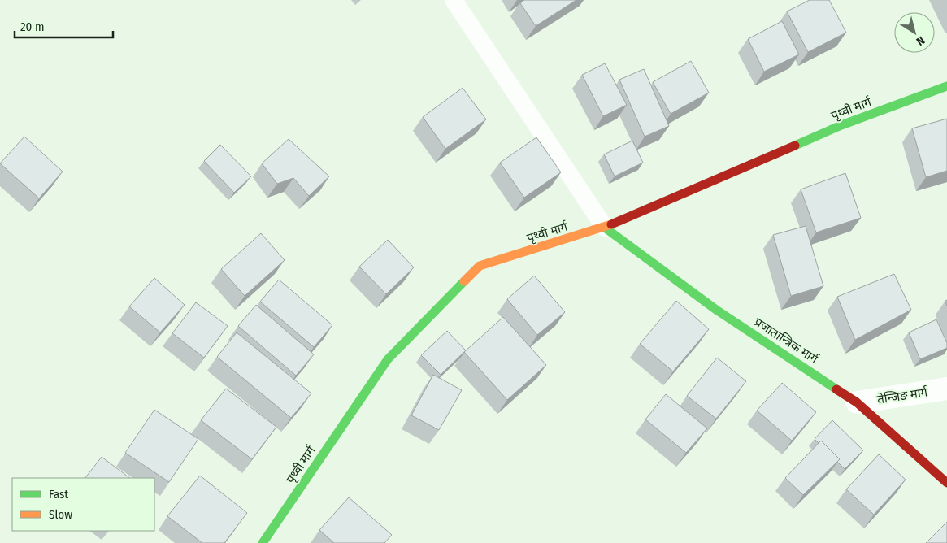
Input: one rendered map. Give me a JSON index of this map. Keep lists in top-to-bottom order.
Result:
{
  "streets": {
    "street": ["पृथ्वी मार्ग", "प्रजातान्त्रिक मार्ग", "तेन्जिङ मार्ग"]
  },
  "crossings": [
    ["पृथ्वी मार्ग", "प्रजातान्त्रिक मार्ग"],
    ["प्रजातान्त्रिक मार्ग", "तेन्जिङ मार्ग"]
  ],
  "legend": ["Fast", "Slow"],
  "scale_bar": "20 m",
  "north": "bottom right"
}
